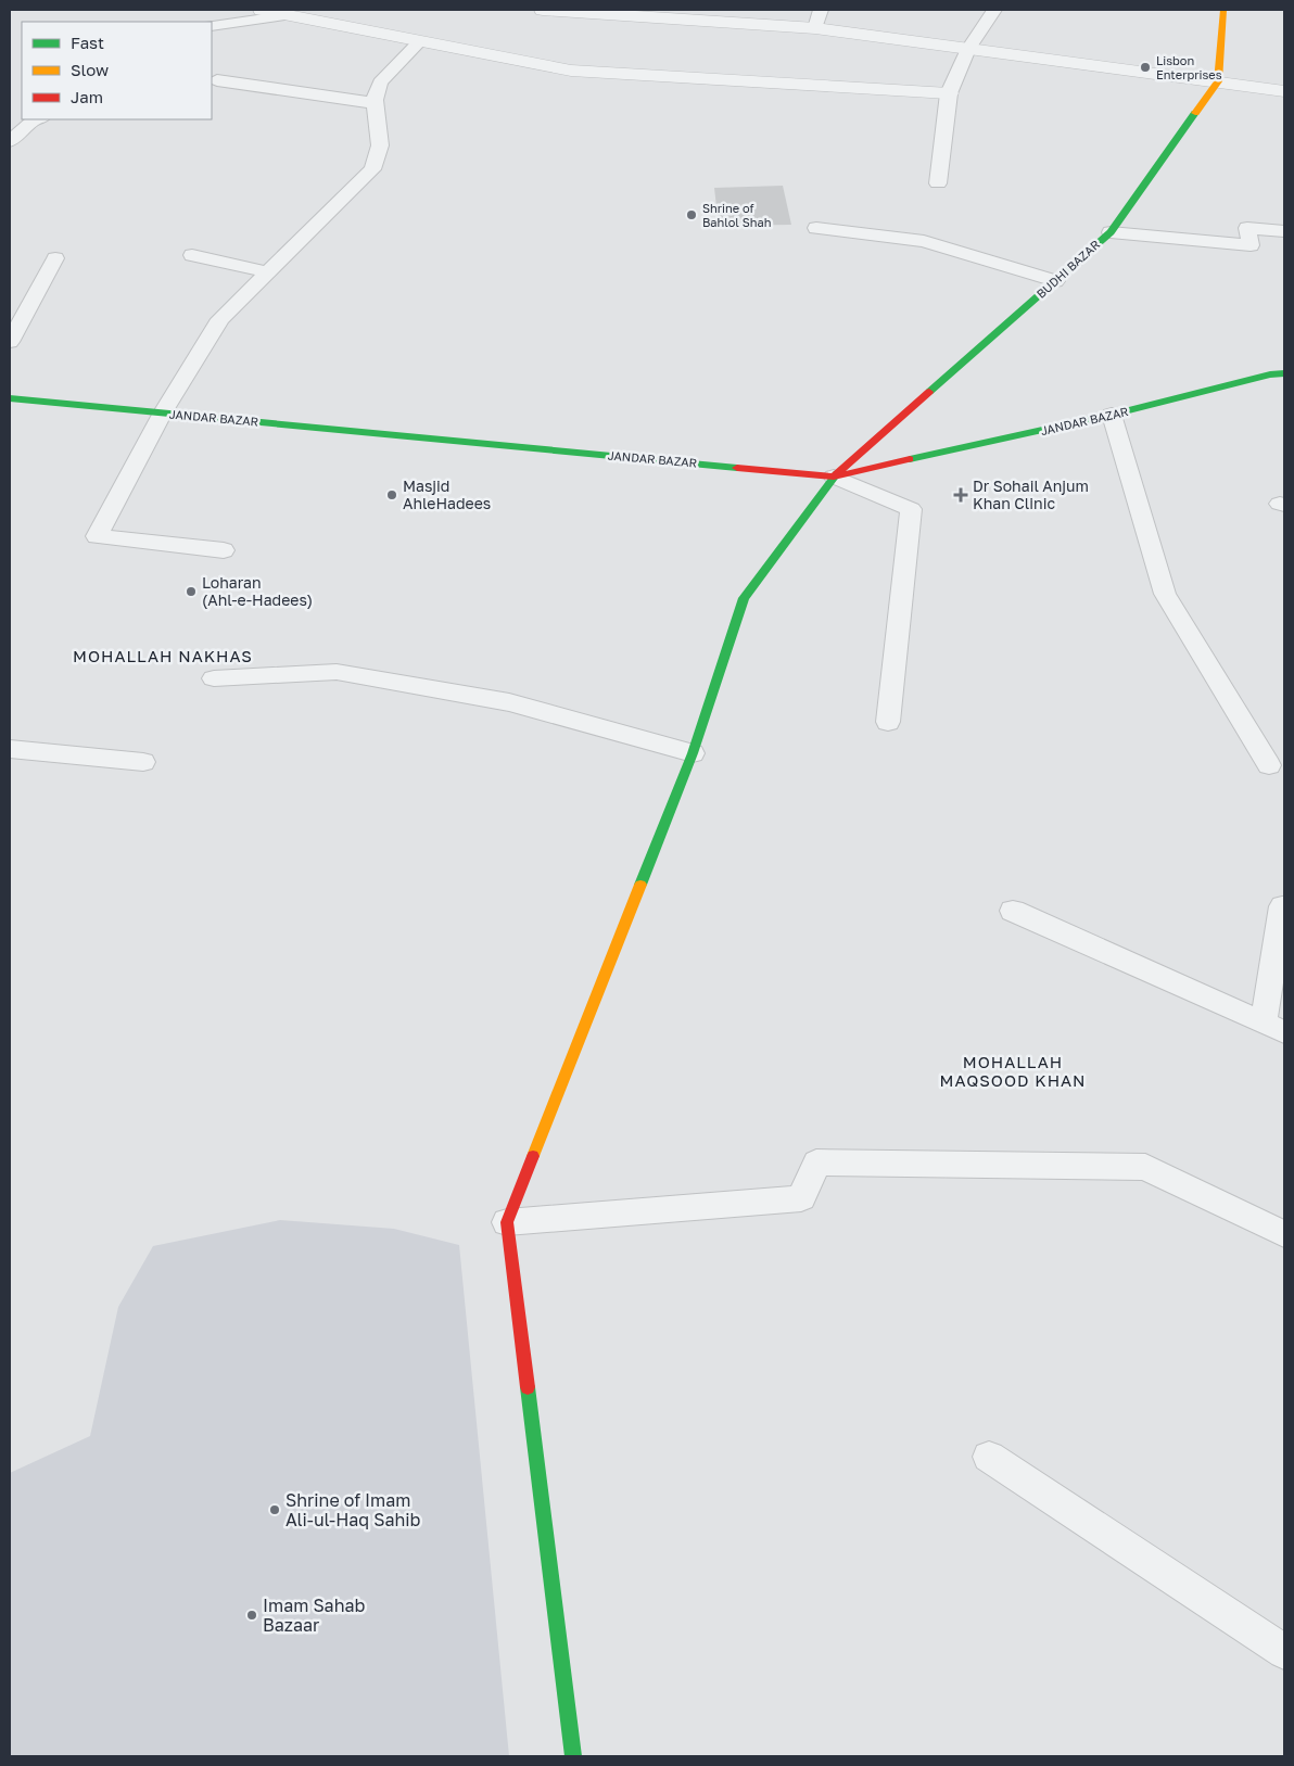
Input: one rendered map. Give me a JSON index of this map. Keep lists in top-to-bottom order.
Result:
{
  "streets": {
    "street": ["BUDHI BAZAR", "JANDAR BAZAR"]
  },
  "crossings": [
    ["BUDHI BAZAR", "JANDAR BAZAR"]
  ],
  "districts": ["MOHALLAH NAKHAS", "MOHALLAH MAQSOOD KHAN"],
  "places": {
    "other": [
      "Lisbon Enterprises",
      "Shrine of Bahlol Shah",
      "Masjid AhleHadees",
      "Loharan (Ahl-e-Hadees)",
      "Shrine of Imam Ali-ul-Haq Sahib",
      "Imam Sahab Bazaar"
    ],
    "health": ["Dr Sohail Anjum Khan Clinic"]
  },
  "legend": ["Fast", "Slow", "Jam"]
}
